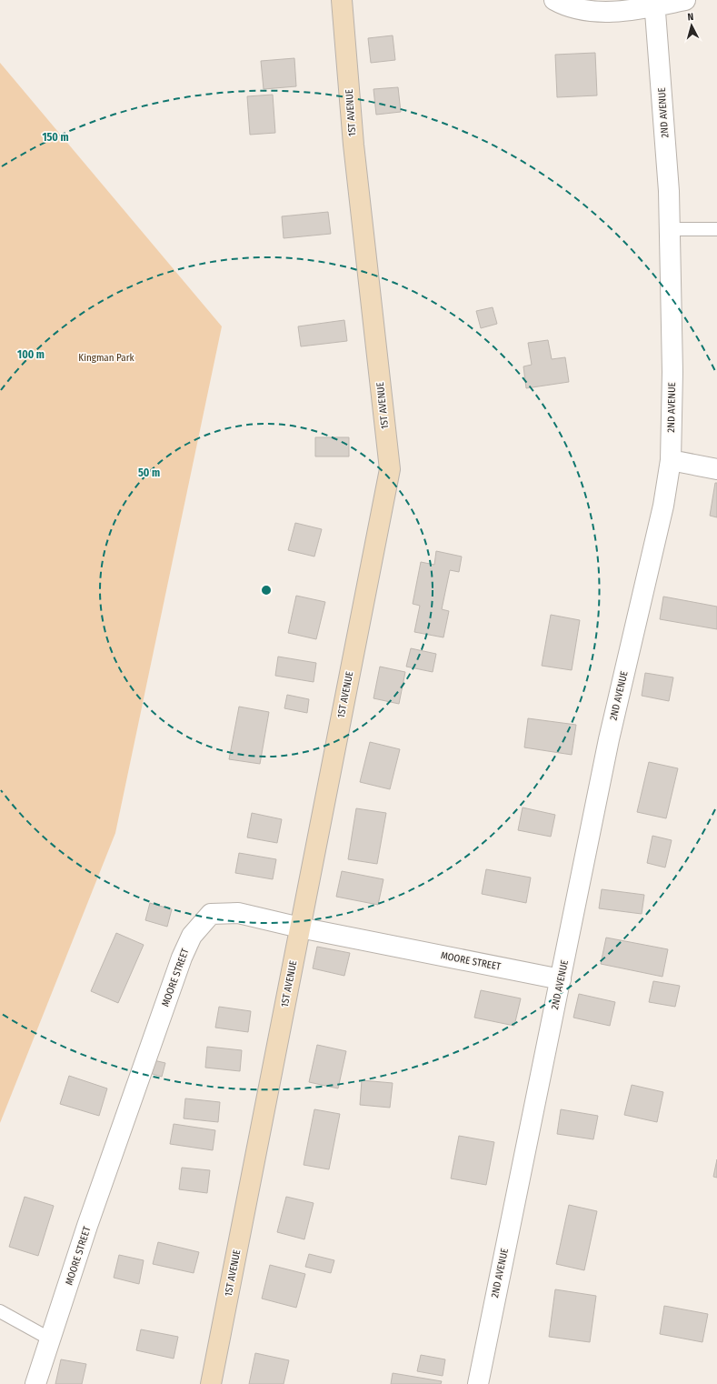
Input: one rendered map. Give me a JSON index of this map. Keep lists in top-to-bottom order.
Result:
{
  "streets": {
    "street": ["1ST AVENUE", "2ND AVENUE", "MOORE STREET"]
  },
  "crossings": [
    ["1ST AVENUE", "MOORE STREET"],
    ["2ND AVENUE", "MOORE STREET"]
  ],
  "parks": ["Kingman Park"],
  "north": "top",
  "rings": ["150 m", "100 m", "50 m"]
}
